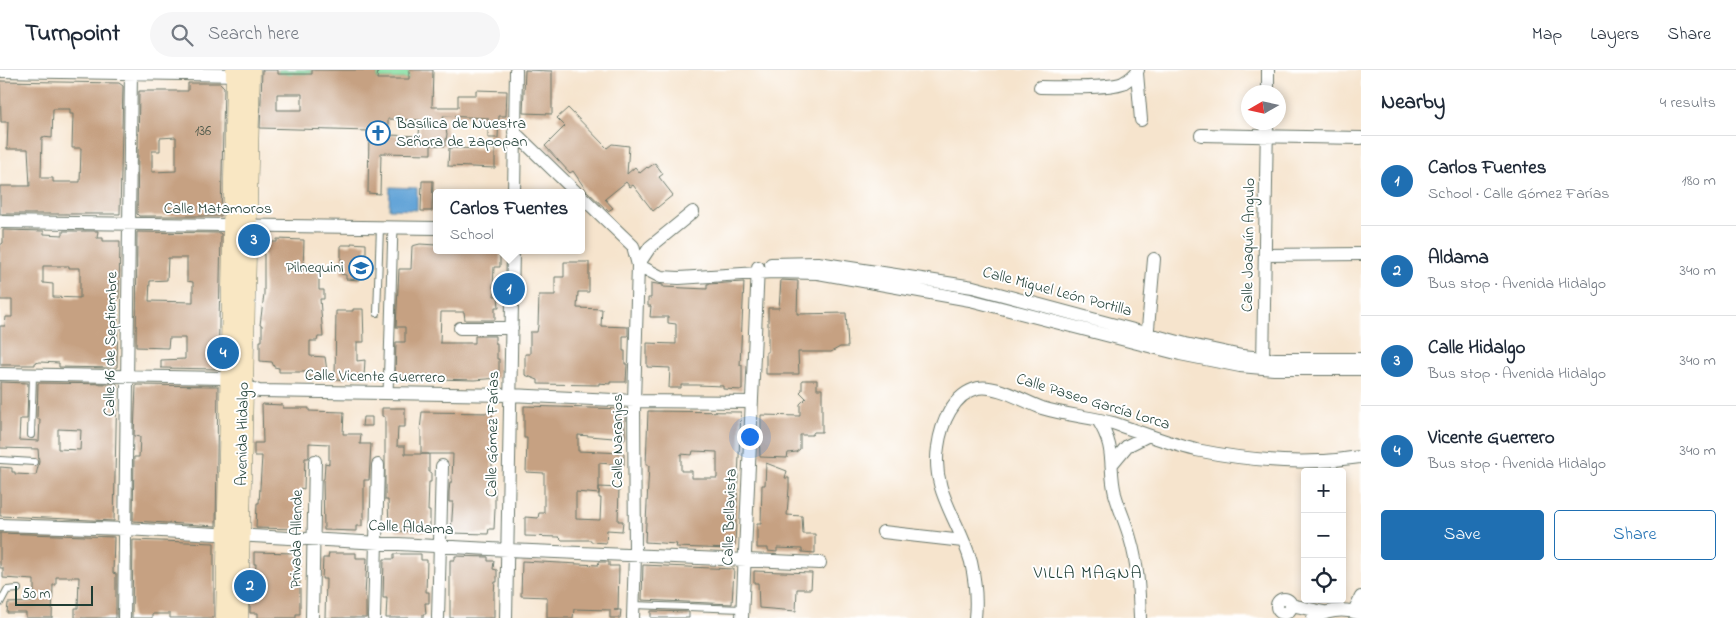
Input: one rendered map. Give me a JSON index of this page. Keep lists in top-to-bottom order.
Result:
{
  "streets": {
    "main road": ["Avenida Hidalgo"],
    "street": [
      "Calle Matamoros",
      "Calle Joaquín Angulo",
      "Calle Miguel León Portilla",
      "Calle 16 de Septiembre",
      "Calle Vicente Guerrero",
      "Calle Paseo García Lorca",
      "Calle Gómez Farías",
      "Calle Naranjos",
      "Calle Bellavista",
      "Calle Aldama",
      "Privada Allende"
    ]
  },
  "crossings": [
    ["Calle Matamoros", "Calle 16 de Septiembre"],
    ["Calle Matamoros", "Avenida Hidalgo"],
    ["Calle Joaquín Angulo", "Calle Miguel León Portilla"],
    ["Calle Miguel León Portilla", "Calle Naranjos"],
    ["Calle Miguel León Portilla", "Calle Bellavista"],
    ["Calle 16 de Septiembre", "Calle Vicente Guerrero"],
    ["Calle 16 de Septiembre", "Calle Aldama"],
    ["Calle Vicente Guerrero", "Avenida Hidalgo"],
    ["Calle Vicente Guerrero", "Calle Gómez Farías"],
    ["Calle Vicente Guerrero", "Calle Naranjos"],
    ["Calle Vicente Guerrero", "Calle Bellavista"],
    ["Avenida Hidalgo", "Calle Aldama"],
    ["Calle Gómez Farías", "Calle Aldama"],
    ["Calle Naranjos", "Calle Aldama"],
    ["Calle Bellavista", "Calle Aldama"],
    ["Calle Aldama", "Privada Allende"]
  ],
  "districts": ["VILLA MAGNA"],
  "places": {
    "church": ["Basílica de Nuestra Señora de Zapopan"],
    "school or university": ["Pilnequini"]
  },
  "house_numbers": ["136"],
  "scale_bar": "50 m",
  "north": "left",
  "page": {
    "header": "Turnpoint",
    "search": "Search here",
    "nav": ["Map", "Layers", "Share"],
    "heading": ["Nearby", "4 results"],
    "list": [
      {
        "mark": "1",
        "name": "Carlos Fuentes",
        "note": "School · Calle Gómez Farías",
        "value": "180 m"
      },
      {
        "mark": "2",
        "name": "Aldama",
        "note": "Bus stop · Avenida Hidalgo",
        "value": "340 m"
      },
      {
        "mark": "3",
        "name": "Calle Hidalgo",
        "note": "Bus stop · Avenida Hidalgo",
        "value": "340 m"
      },
      {
        "mark": "4",
        "name": "Vicente Guerrero",
        "note": "Bus stop · Avenida Hidalgo",
        "value": "340 m"
      }
    ],
    "popup": ["Carlos Fuentes", "School"],
    "pins": [
      "3",
      "1",
      "4",
      "2"
    ],
    "map_buttons": ["+", "−"],
    "buttons": ["Save", "Share"],
    "scale": "50 m"
  }
}
